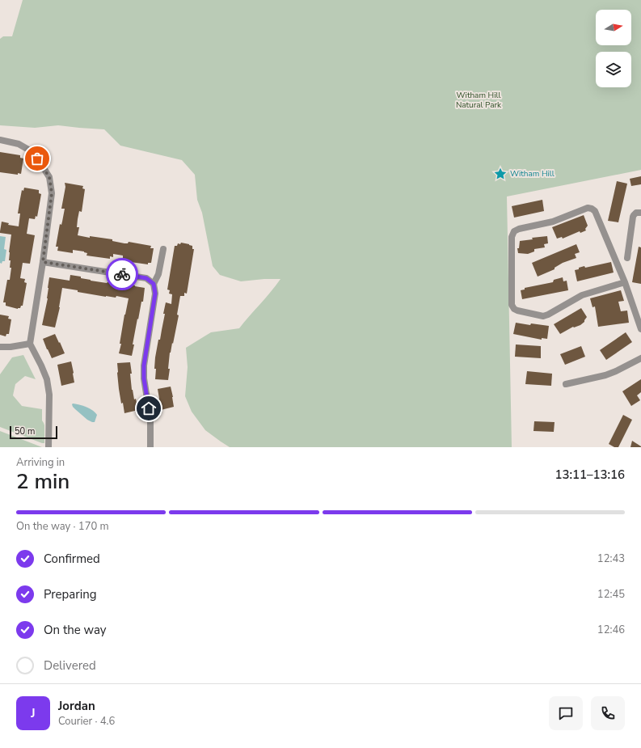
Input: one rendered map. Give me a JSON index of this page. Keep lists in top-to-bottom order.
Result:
{
  "parks": ["Witham Hill Natural Park"],
  "places": {
    "place": ["Witham Hill"]
  },
  "scale_bar": "50 m",
  "north": "right",
  "page": {
    "scale": "50 m",
    "heading": ["2 min", "Arriving in", "13:11–13:16"],
    "panel": ["Jordan", "Courier · 4.6"],
    "bar": "On the way · 170 m",
    "list": [
      ["Confirmed", "12:43"],
      ["Preparing", "12:45"],
      ["On the way", "12:46"],
      "Delivered"
    ],
    "round": "J"
  }
}
